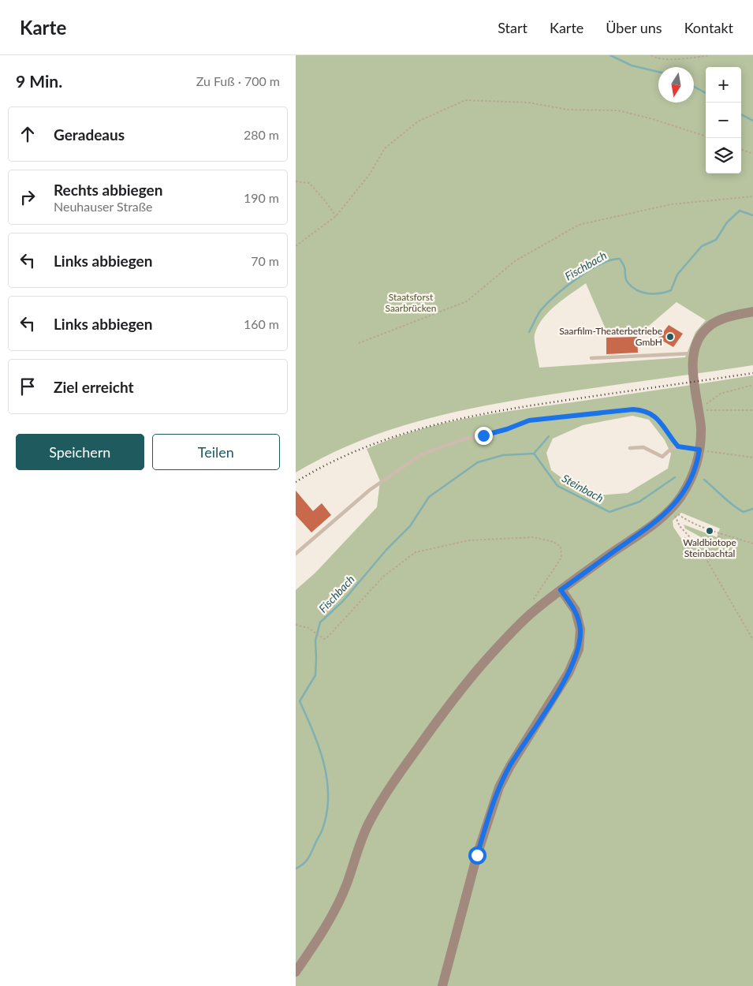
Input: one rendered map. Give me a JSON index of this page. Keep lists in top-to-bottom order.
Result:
{
  "water": ["Fischbach", "Steinbach"],
  "parks": ["Staatsforst Saarbrücken"],
  "places": ["Saarfilm-Theaterbetriebe GmbH", "Waldbiotope Steinbachtal"],
  "north": "bottom",
  "page": {
    "header": "Karte",
    "nav": [
      "Start",
      "Karte",
      "Über uns",
      "Kontakt"
    ],
    "heading": ["9 Min.", "Zu Fuß · 700 m"],
    "map_buttons": ["+", "−"],
    "list": [
      ["Geradeaus", "280 m"],
      ["Rechts abbiegen", "Neuhauser Straße", "190 m"],
      ["Links abbiegen", "70 m"],
      ["Links abbiegen", "160 m"],
      "Ziel erreicht"
    ],
    "buttons": ["Speichern", "Teilen"]
  }
}
